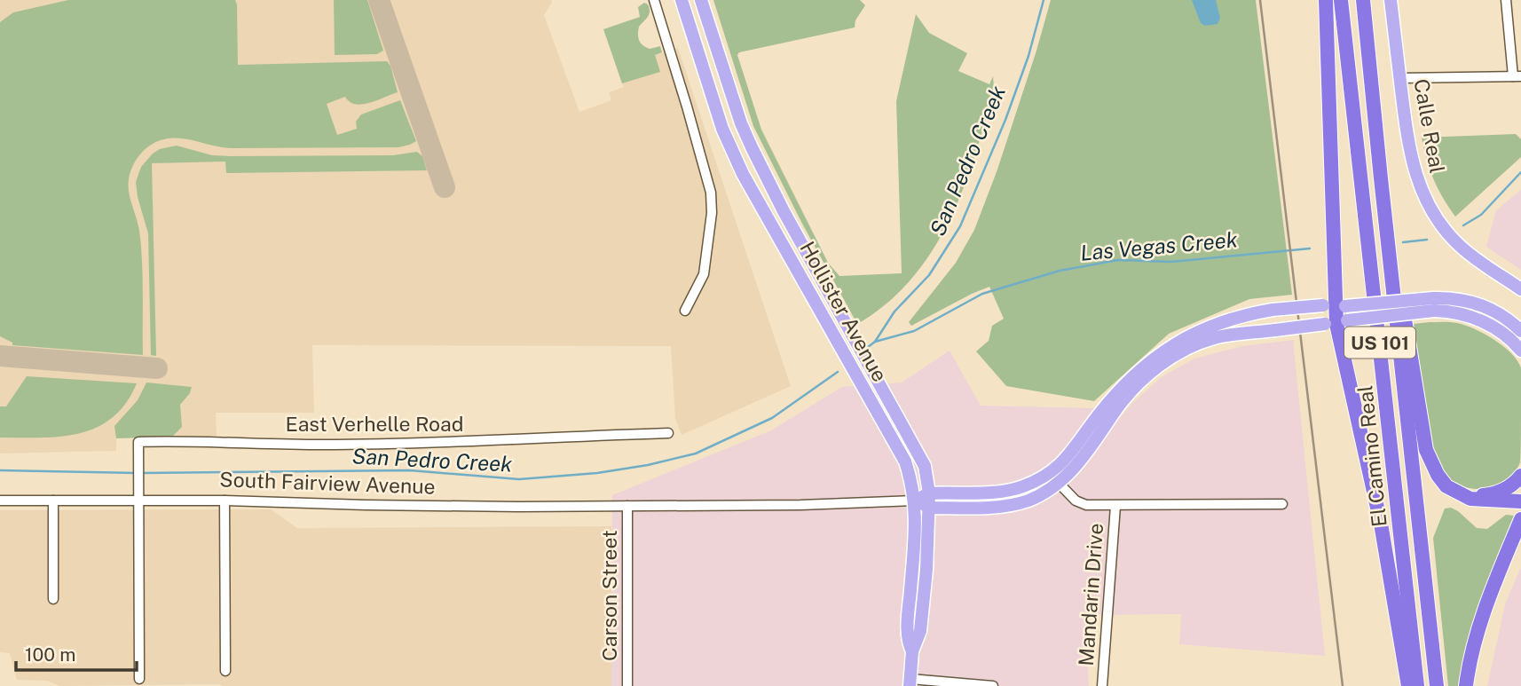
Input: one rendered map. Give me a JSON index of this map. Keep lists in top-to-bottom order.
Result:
{
  "streets": {
    "highway": ["US 101", "El Camino Real"],
    "main road": ["Calle Real", "Hollister Avenue", "South Fairview Avenue"],
    "street": ["East Verhelle Road", "Mandarin Drive", "Carson Street"]
  },
  "crossings": [
    ["Hollister Avenue", "South Fairview Avenue"],
    ["East Verhelle Road", "South Fairview Avenue"],
    ["South Fairview Avenue", "Carson Street"]
  ],
  "water": ["San Pedro Creek", "Las Vegas Creek"],
  "scale_bar": "100 m"
}
